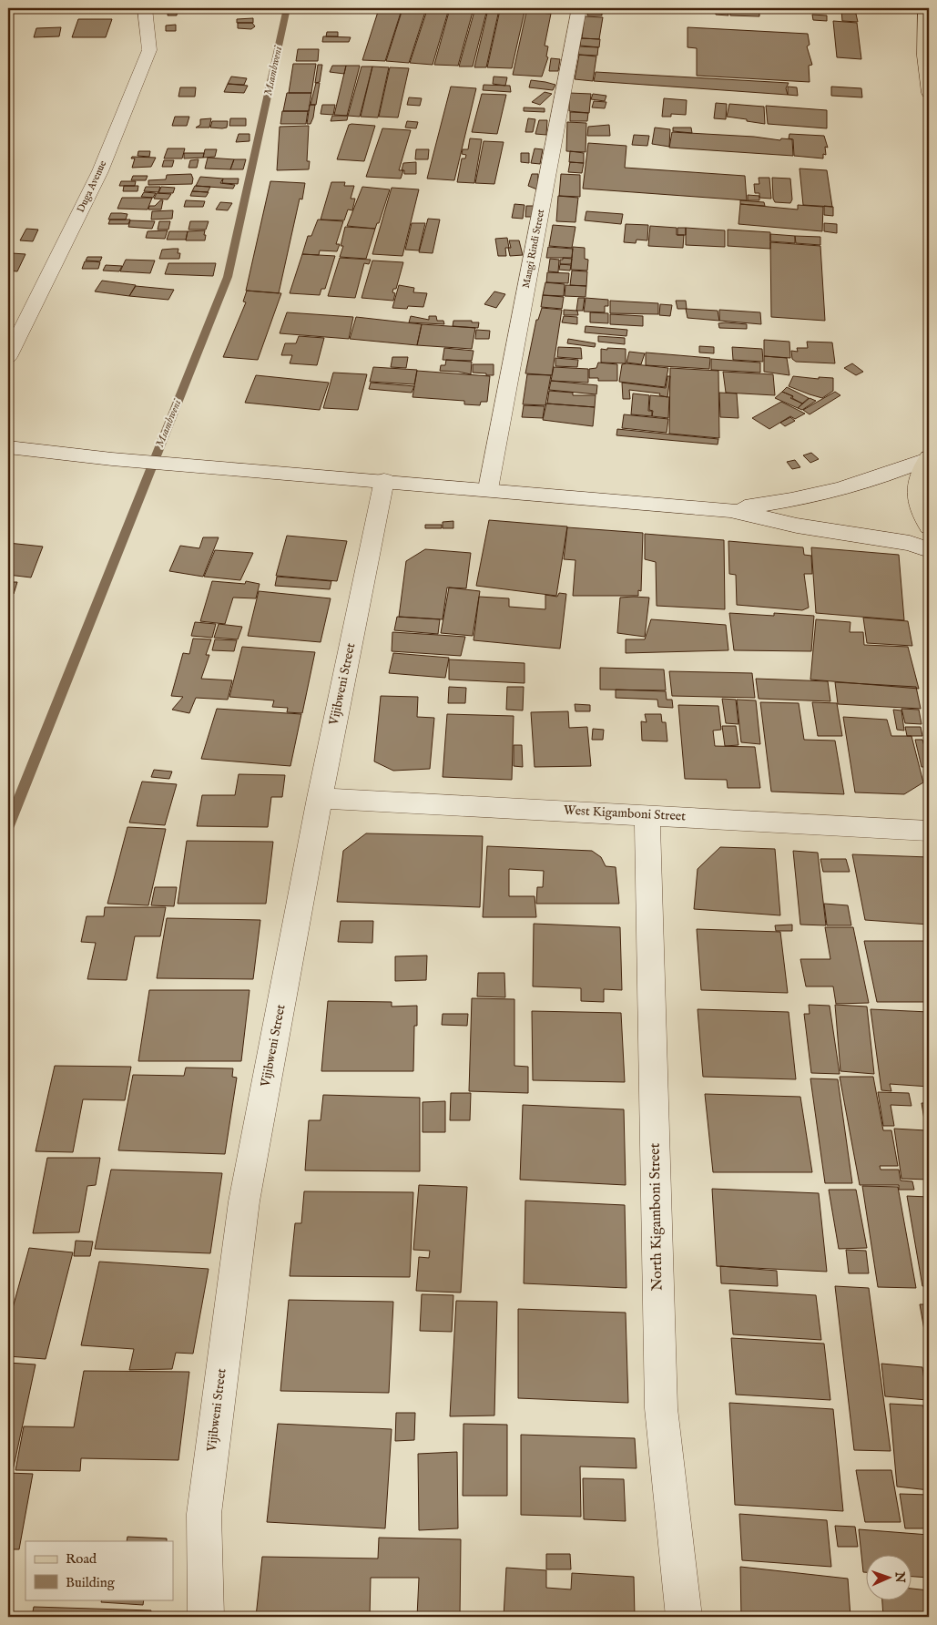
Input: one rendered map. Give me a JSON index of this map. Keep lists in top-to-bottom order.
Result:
{
  "streets": {
    "street": [
      "Duga Avenue",
      "Mangi Rindi Street",
      "Vijibweni Street",
      "West Kigamboni Street",
      "North Kigamboni Street"
    ]
  },
  "crossings": [
    ["Vijibweni Street", "West Kigamboni Street"],
    ["West Kigamboni Street", "North Kigamboni Street"]
  ],
  "water": ["Msambweni"],
  "legend": ["Road", "Building"],
  "north": "right"
}
